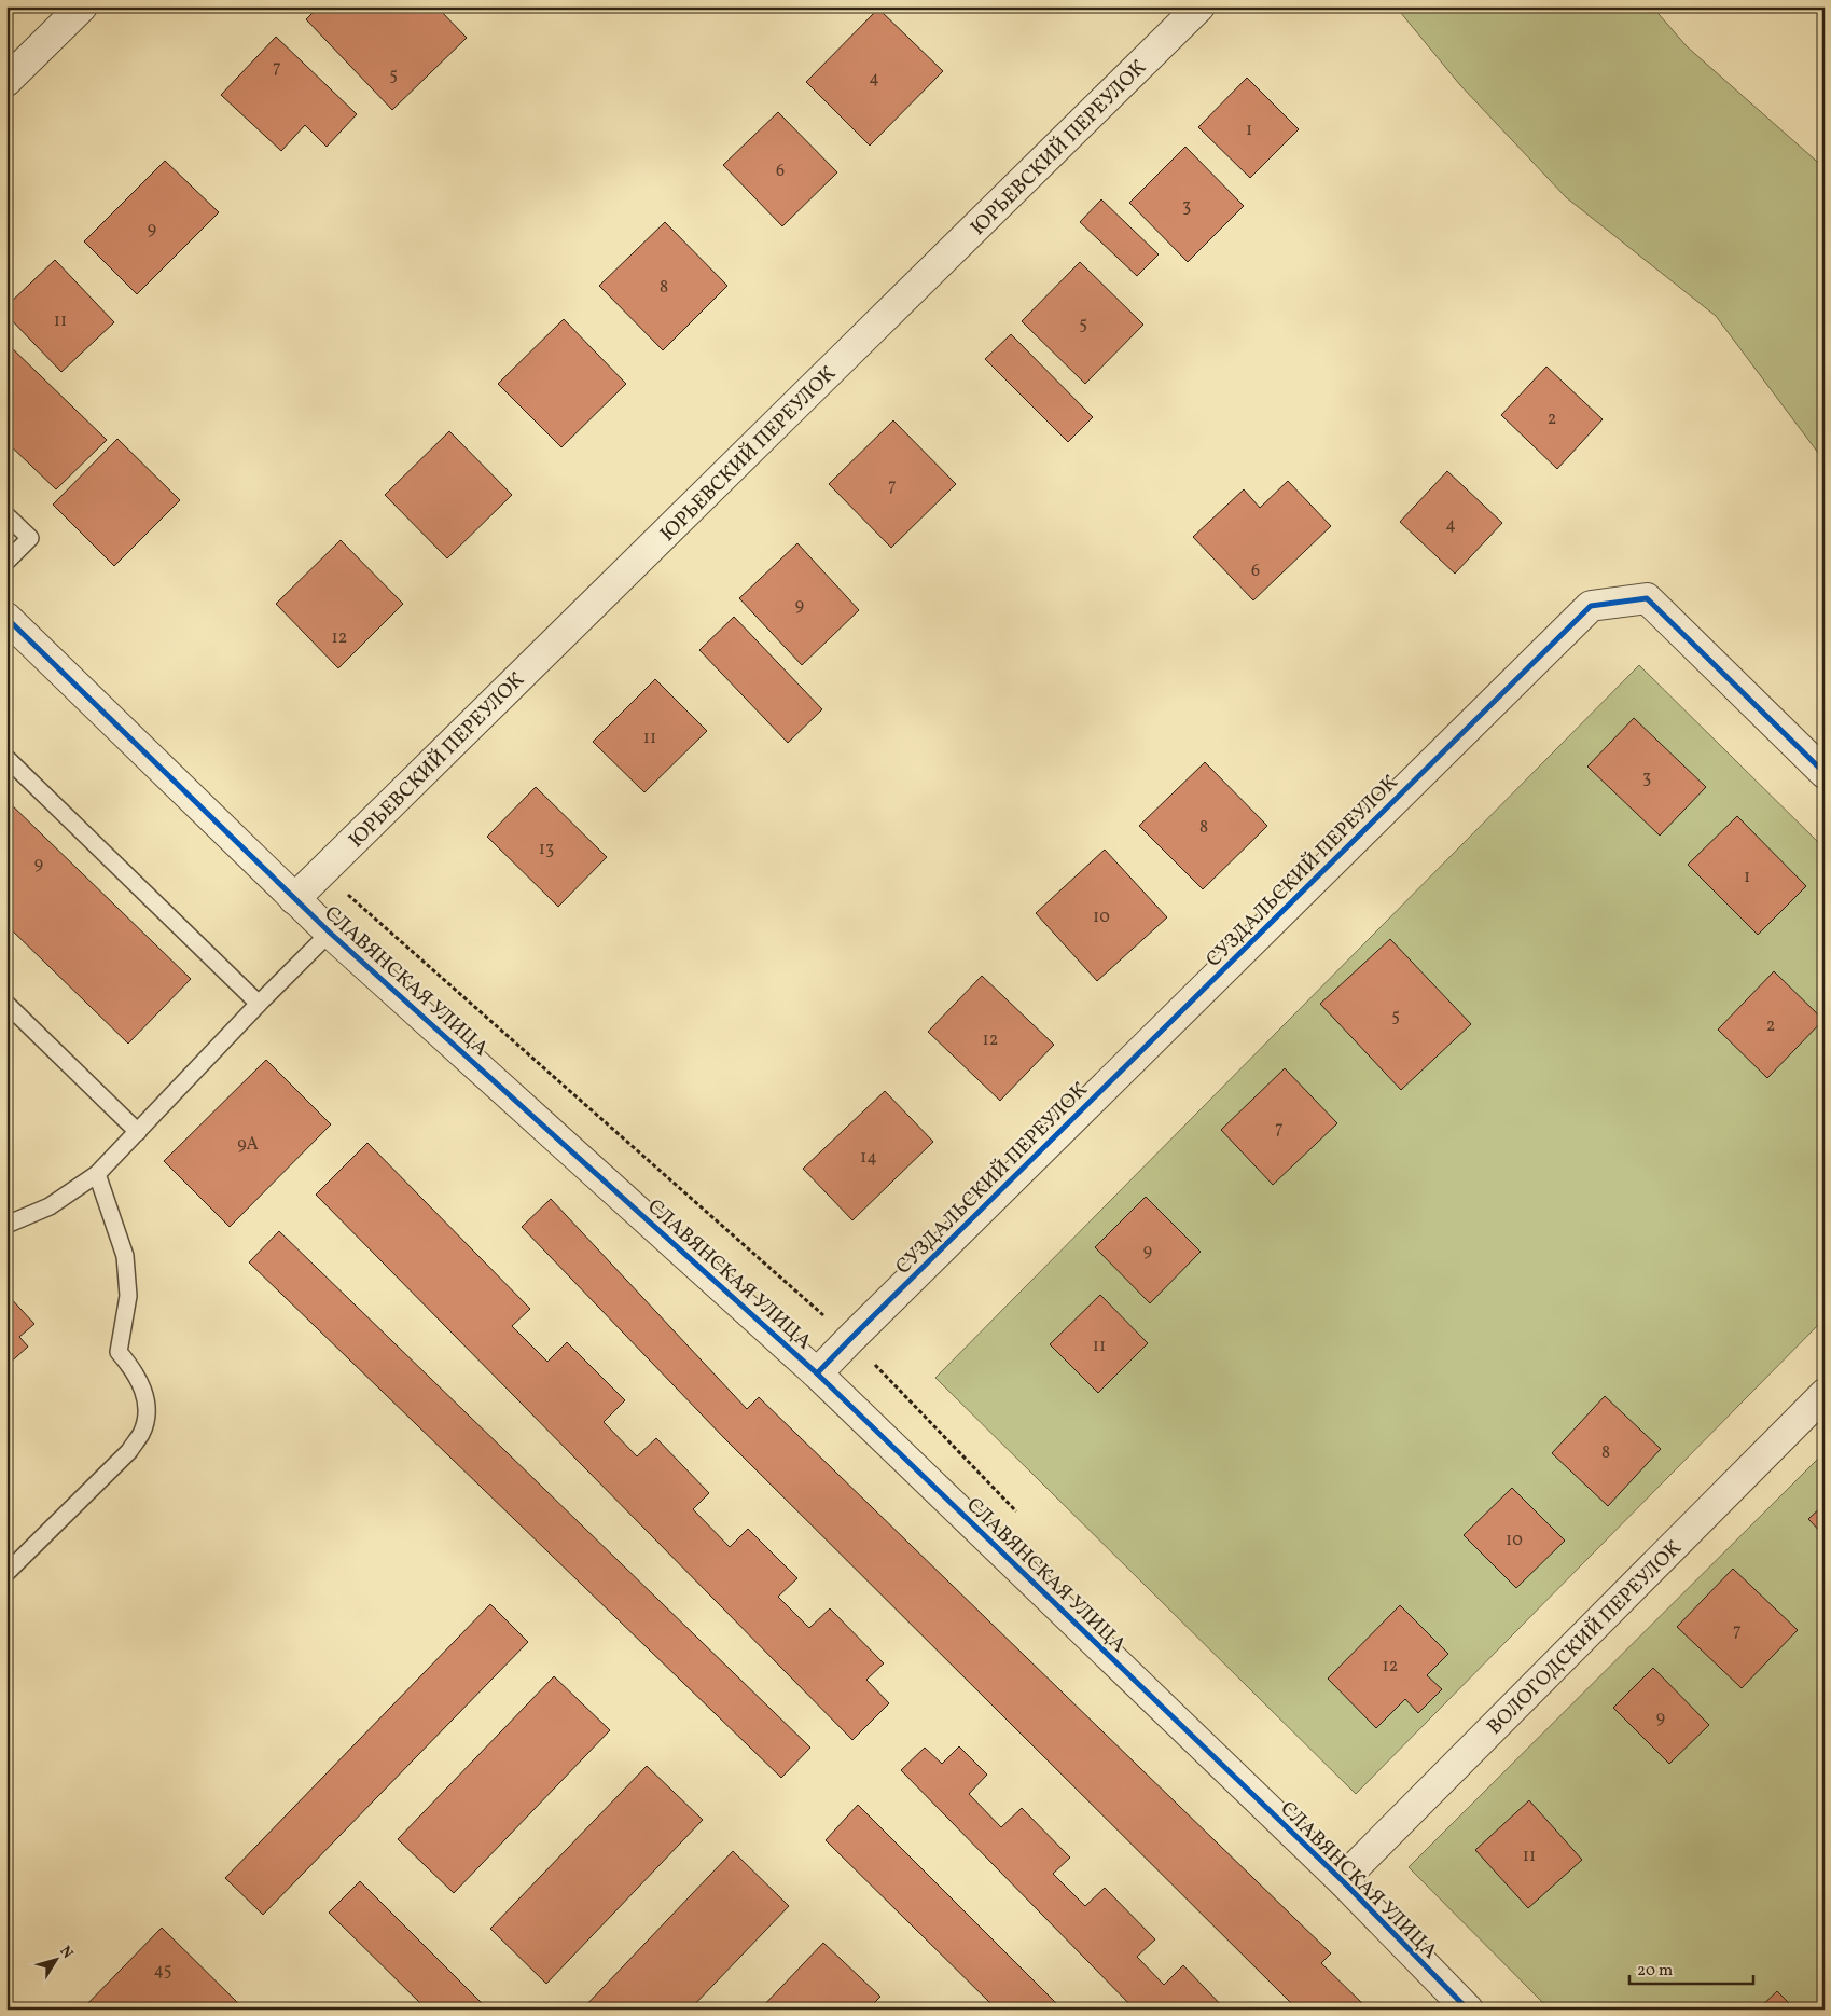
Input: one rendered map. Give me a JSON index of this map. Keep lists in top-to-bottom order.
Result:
{
  "streets": {
    "street": [
      "ЮРЬЕВСКИЙ ПЕРЕУЛОК",
      "СУЗДАЛЬСКИЙ ПЕРЕУЛОК",
      "СЛАВЯНСКАЯ УЛИЦА",
      "ВОЛОГОДСКИЙ ПЕРЕУЛОК"
    ]
  },
  "crossings": [
    ["ЮРЬЕВСКИЙ ПЕРЕУЛОК", "СЛАВЯНСКАЯ УЛИЦА"],
    ["СУЗДАЛЬСКИЙ ПЕРЕУЛОК", "СЛАВЯНСКАЯ УЛИЦА"],
    ["СЛАВЯНСКАЯ УЛИЦА", "ВОЛОГОДСКИЙ ПЕРЕУЛОК"]
  ],
  "house_numbers": [
    "7",
    "5",
    "4",
    "1",
    "6",
    "3",
    "9",
    "8",
    "11",
    "5",
    "2",
    "7",
    "4",
    "6",
    "9",
    "12",
    "11",
    "3",
    "8",
    "13",
    "9",
    "1",
    "10",
    "5",
    "2",
    "12",
    "7",
    "9А",
    "14",
    "9",
    "11",
    "8",
    "10",
    "7",
    "12",
    "9",
    "11",
    "45"
  ],
  "scale_bar": "20 m",
  "north": "top right"
}
